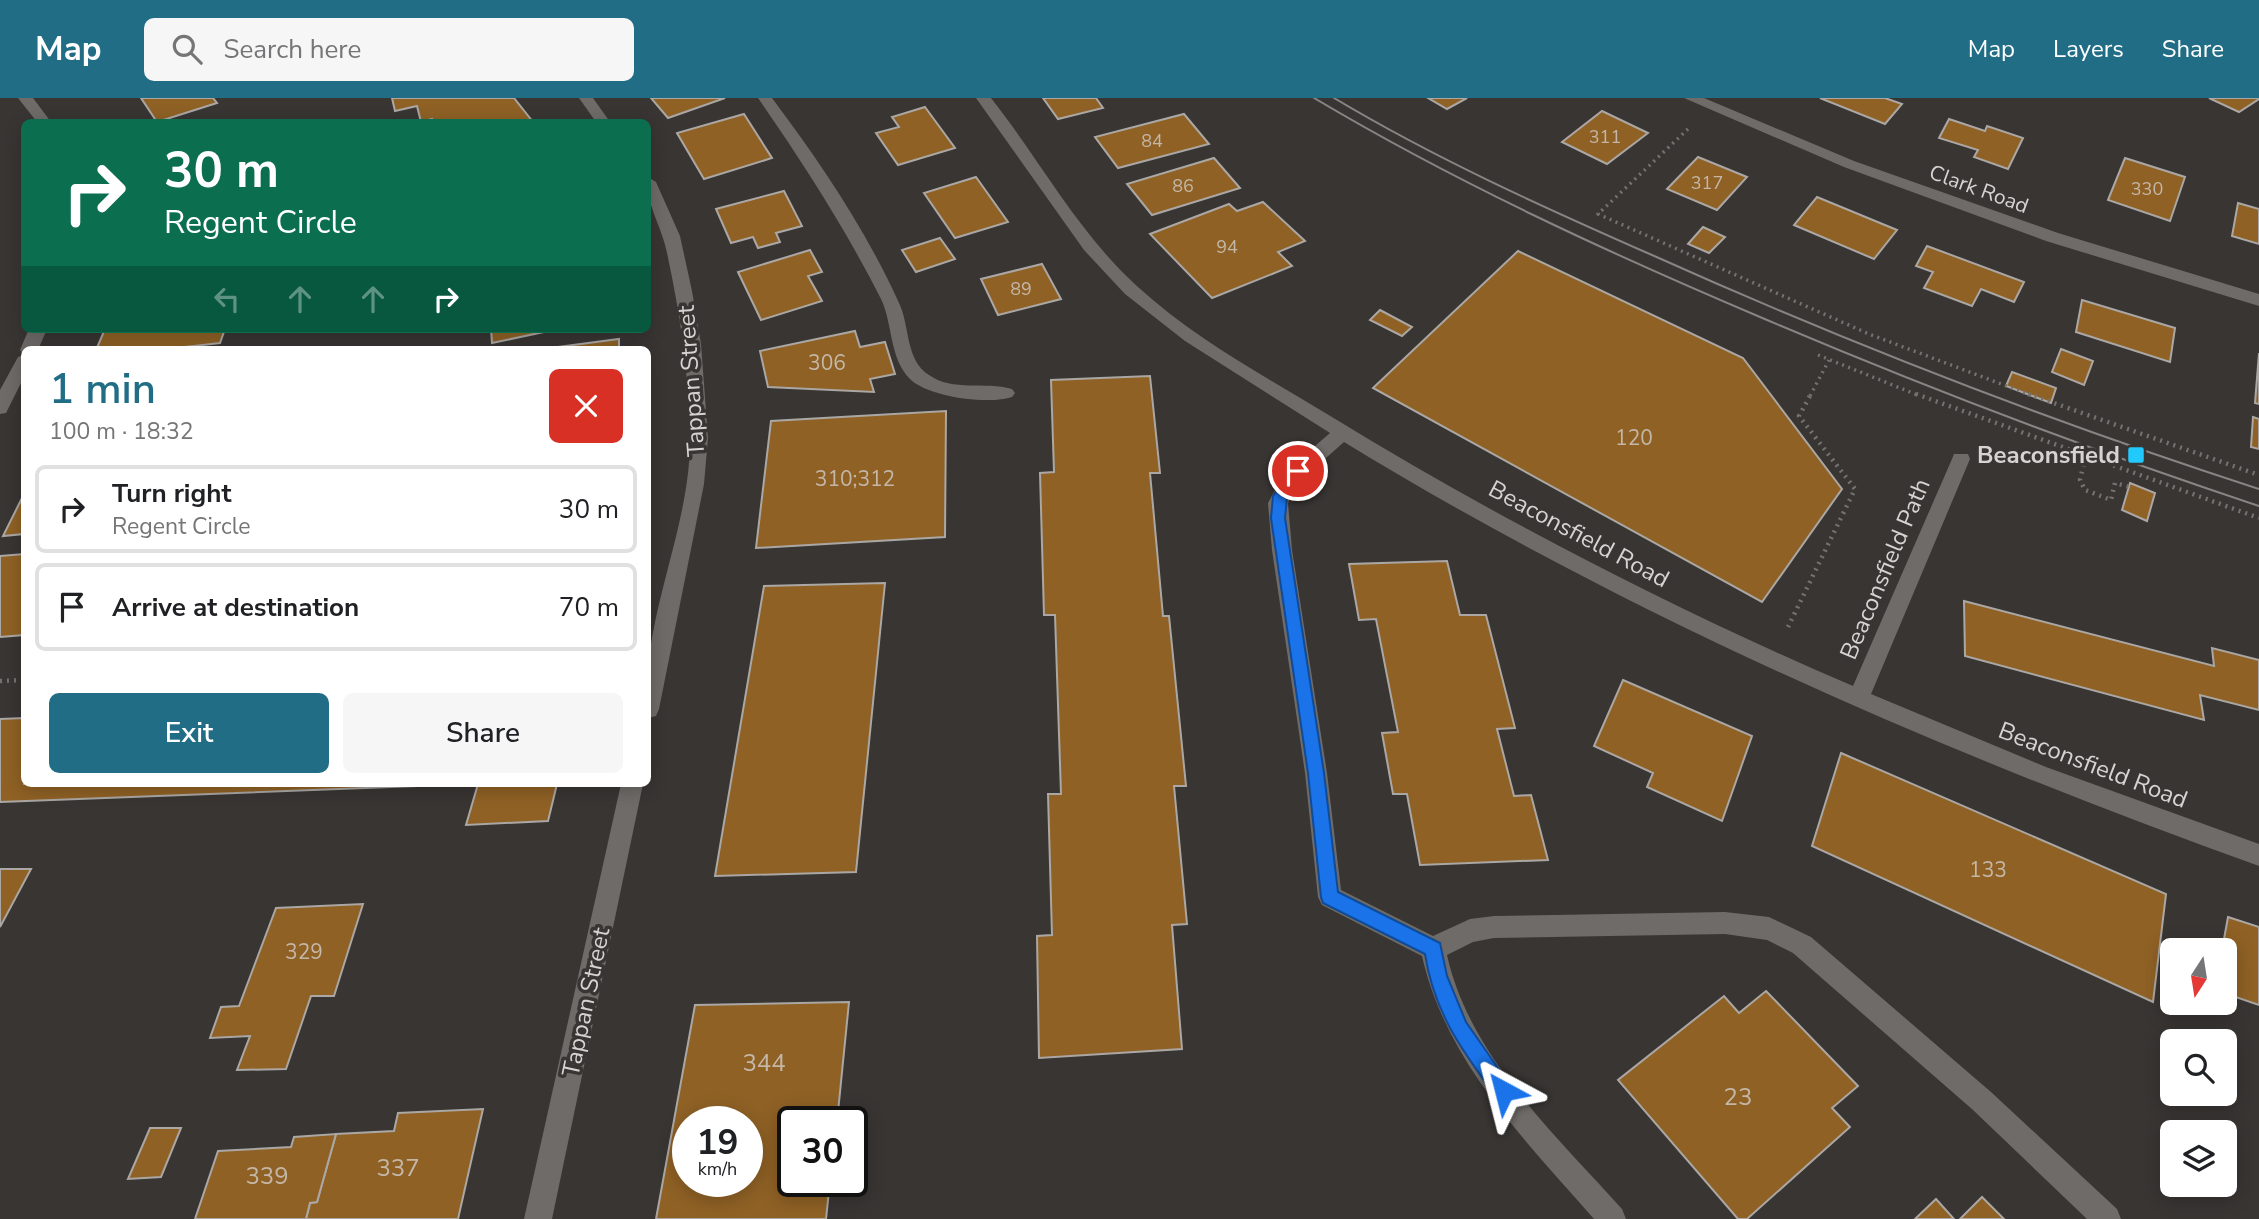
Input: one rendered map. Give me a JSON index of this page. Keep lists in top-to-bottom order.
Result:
{
  "streets": {
    "street": [
      "Clark Road",
      "Tappan Street",
      "Beaconsfield Road",
      "Beaconsfield Path"
    ]
  },
  "crossings": [
    ["Beaconsfield Road", "Beaconsfield Path"]
  ],
  "places": {
    "transit": ["Beaconsfield"]
  },
  "house_numbers": [
    "311",
    "84",
    "317",
    "86",
    "330",
    "94",
    "89",
    "306",
    "120",
    "310;312",
    "133",
    "329",
    "344",
    "23",
    "337",
    "339"
  ],
  "north": "bottom",
  "page": {
    "header": "Map",
    "search": "Search here",
    "nav": ["Map", "Layers", "Share"],
    "turn": ["30 m", "Regent Circle"],
    "heading": ["1 min", "100 m · 18:32"],
    "list": [
      {
        "name": "Turn right",
        "note": "Regent Circle",
        "value": "30 m"
      },
      {
        "name": "Arrive at destination",
        "value": "70 m"
      }
    ],
    "buttons": ["Exit", "Share"],
    "speed": "19 km/h",
    "limit": "30"
  }
}
